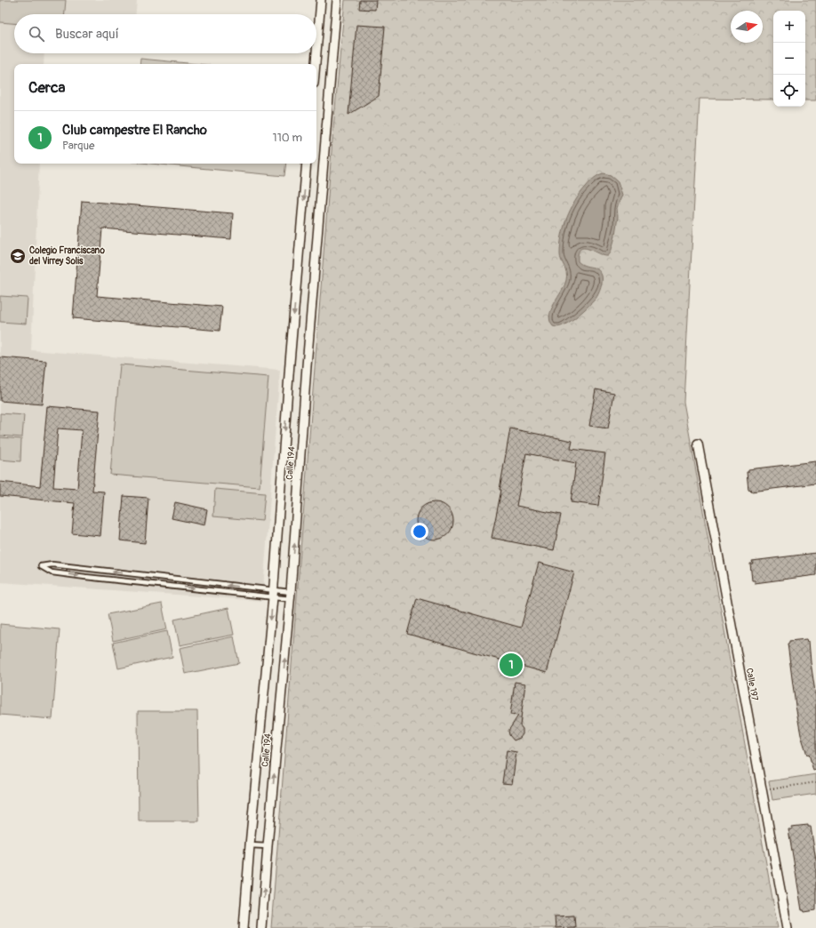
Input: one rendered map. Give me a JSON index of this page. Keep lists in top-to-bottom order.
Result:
{
  "streets": {
    "street": ["Calle 194", "Calle 197"]
  },
  "places": {
    "school or university": ["Colegio Franciscano del Virrey Solis"]
  },
  "north": "right",
  "page": {
    "map_buttons": ["+", "−"],
    "search": "Buscar aquí",
    "heading": "Cerca",
    "list": [
      {
        "mark": "1",
        "name": "Club campestre El Rancho",
        "note": "Parque",
        "value": "110 m"
      }
    ],
    "pins": "1"
  }
}
